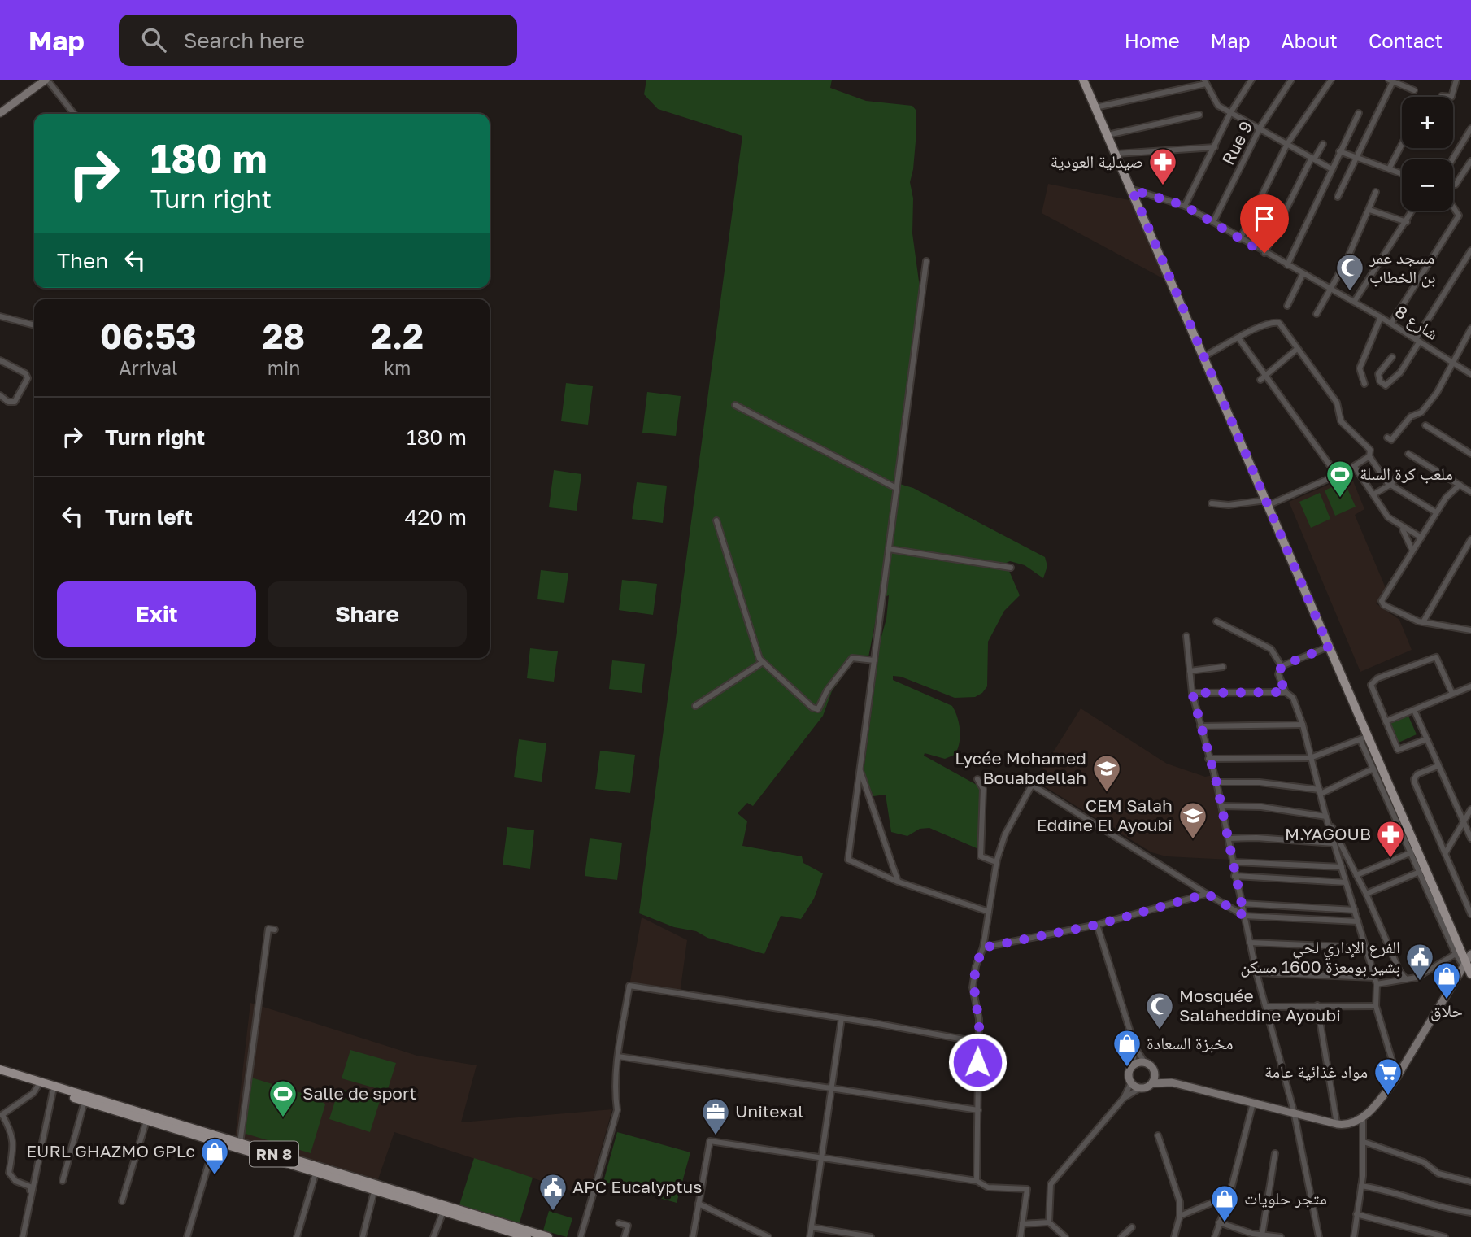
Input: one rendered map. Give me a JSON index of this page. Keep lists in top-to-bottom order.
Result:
{
  "streets": {
    "main road": ["RN 8"],
    "street": ["Rue 9", "شارع 8"]
  },
  "crossings": [
    ["Rue 9", "شارع 8"]
  ],
  "places": {
    "pharmacy": ["صيدلية العودية", "M.YAGOUB"],
    "mosque": ["مسجد عمر بن الخطاب", "Mosquée Salaheddine Ayoubi"],
    "sports": ["ملعب كرة السلة", "Salle de sport"],
    "school or university": ["Lycée Mohamed Bouabdellah", "CEM Salah Eddine El Ayoubi"],
    "public building": ["الفرع الإداري لحي بشير بومعزة 1600 مسكن", "APC Eucalyptus"],
    "shop": [
      "حلاق",
      "مخبزة السعادة",
      "EURL GHAZMO GPLc",
      "متجر حلويات"
    ],
    "supermarket": ["مواد غذائية عامة"],
    "office": ["Unitexal"]
  },
  "page": {
    "header": "Map",
    "search": "Search here",
    "nav": [
      "Home",
      "Map",
      "About",
      "Contact"
    ],
    "map_buttons": ["+", "−"],
    "turn": ["180 m", "Turn right"],
    "then": "Then",
    "eta": [
      "06:53",
      "Arrival",
      "28",
      "min",
      "2.2",
      "km"
    ],
    "list": [
      {
        "name": "Turn right",
        "value": "180 m"
      },
      {
        "name": "Turn left",
        "value": "420 m"
      }
    ],
    "buttons": ["Exit", "Share"]
  }
}
